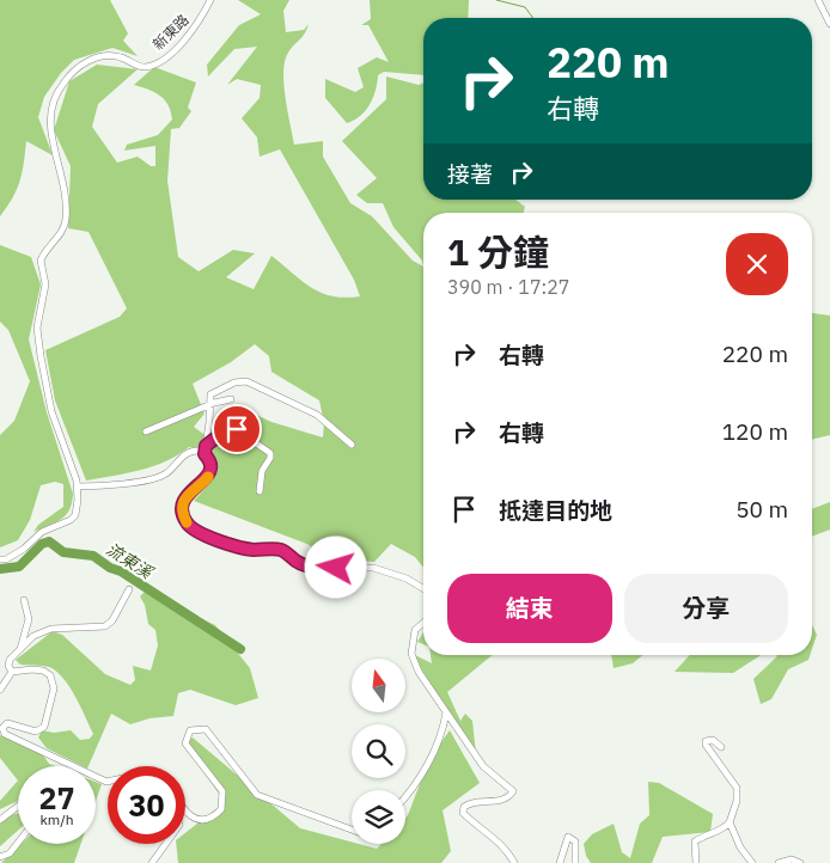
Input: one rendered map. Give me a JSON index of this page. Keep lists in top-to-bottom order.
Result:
{
  "streets": {
    "street": ["新東路"]
  },
  "water": ["流東溪"],
  "north": "top",
  "page": {
    "turn": ["220 m", "右轉"],
    "then": "接著",
    "heading": ["1 分鐘", "390 m · 17:27"],
    "list": [
      {
        "name": "右轉",
        "value": "220 m"
      },
      {
        "name": "右轉",
        "value": "120 m"
      },
      {
        "name": "抵達目的地",
        "value": "50 m"
      }
    ],
    "buttons": ["結束", "分享"],
    "speed": "27 km/h",
    "limit": "30"
  }
}
